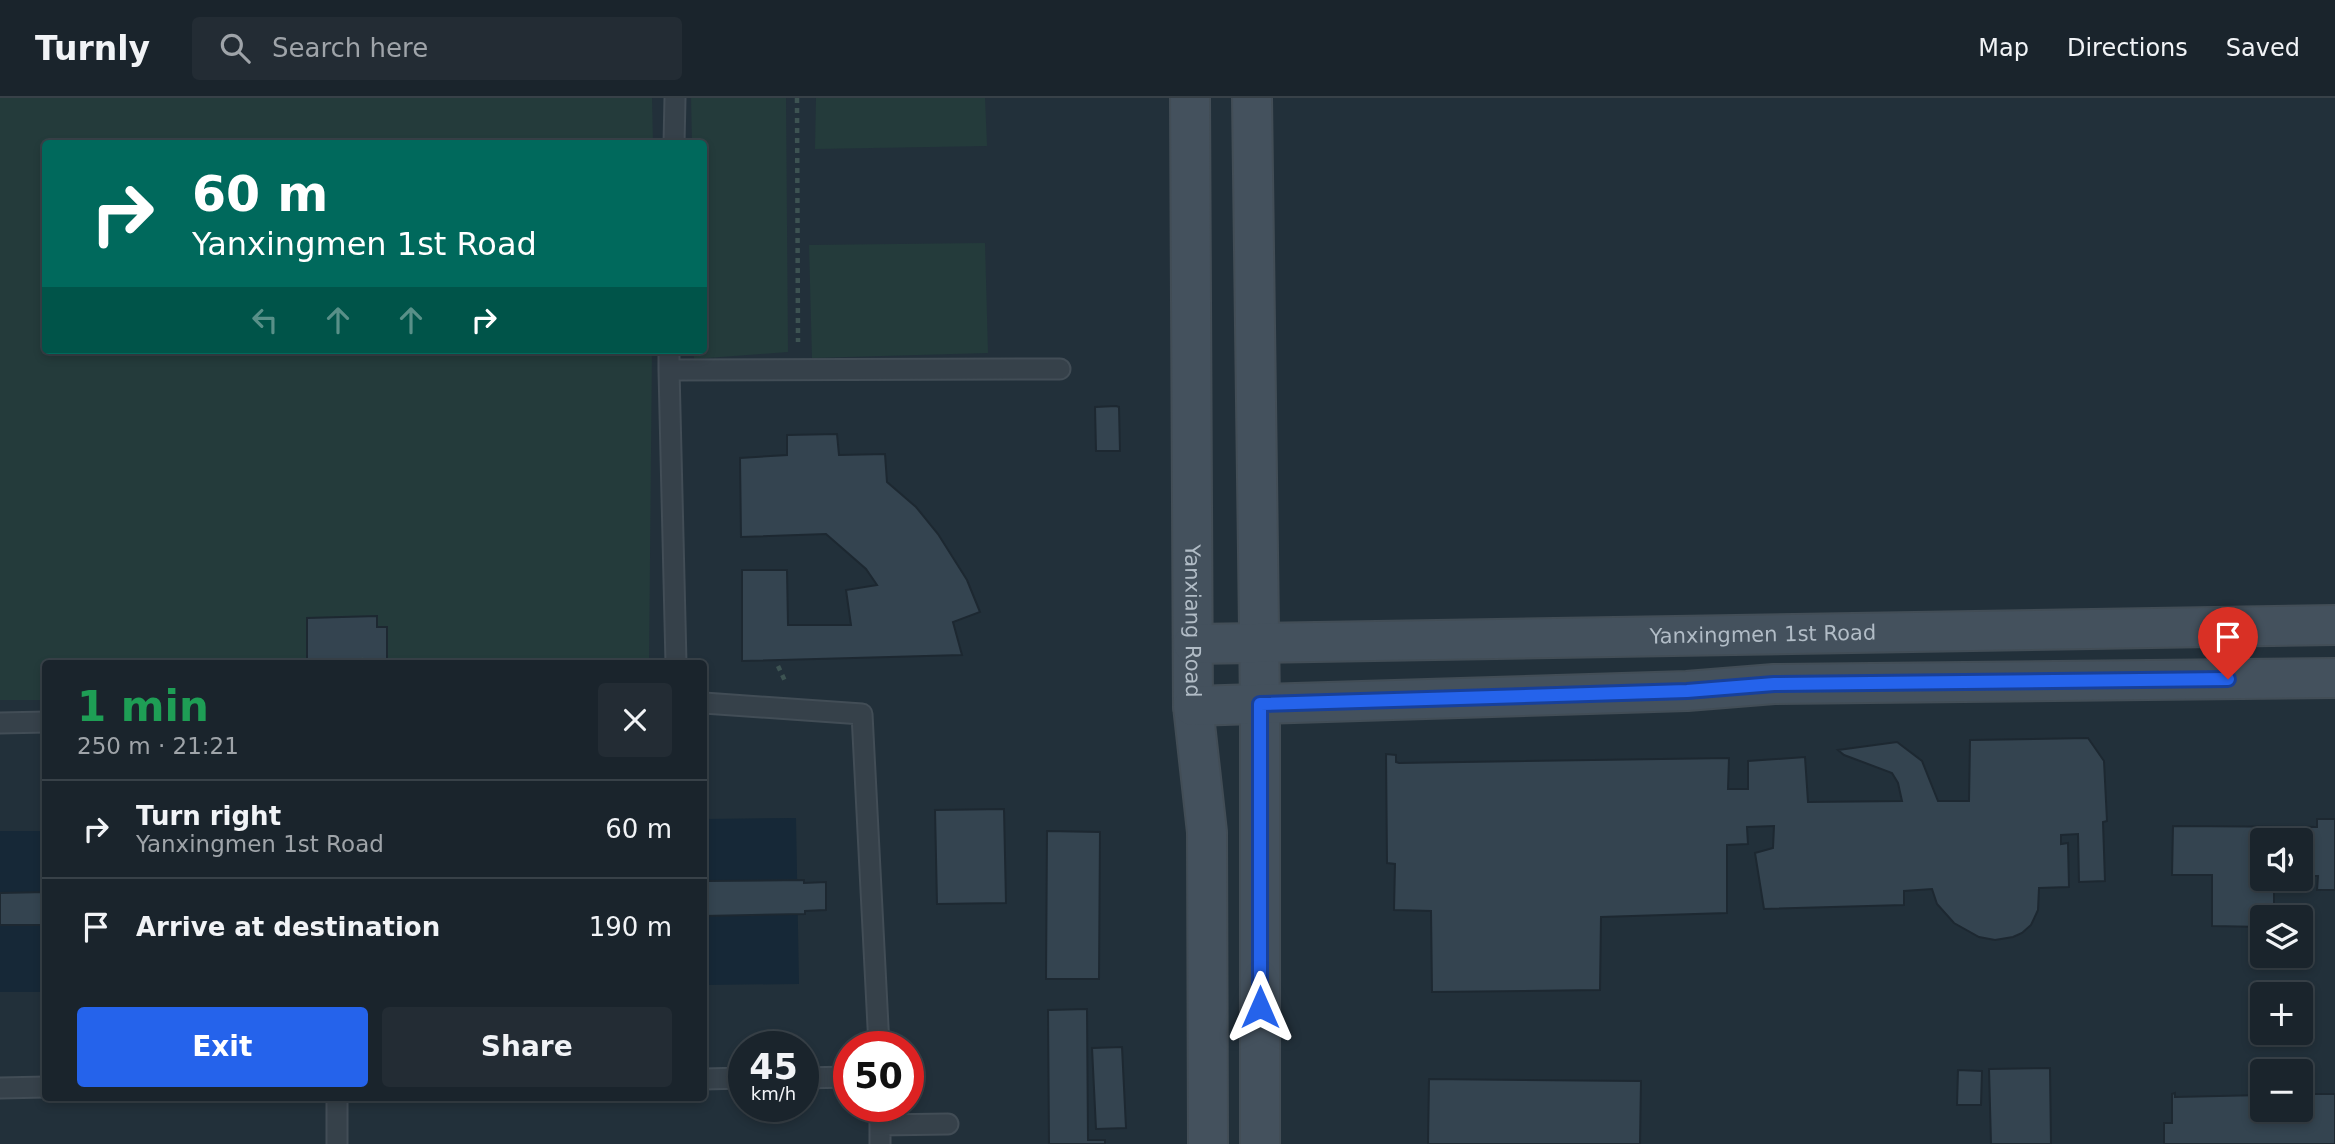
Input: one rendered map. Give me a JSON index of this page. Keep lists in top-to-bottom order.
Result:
{
  "streets": {
    "street": ["Yanxiang Road", "Yanxingmen 1st Road"]
  },
  "crossings": [
    ["Yanxiang Road", "Yanxingmen 1st Road"]
  ],
  "page": {
    "header": "Turnly",
    "search": "Search here",
    "nav": ["Map", "Directions", "Saved"],
    "turn": ["60 m", "Yanxingmen 1st Road"],
    "heading": ["1 min", "250 m · 21:21"],
    "list": [
      {
        "name": "Turn right",
        "note": "Yanxingmen 1st Road",
        "value": "60 m"
      },
      {
        "name": "Arrive at destination",
        "value": "190 m"
      }
    ],
    "map_buttons": ["+", "−"],
    "buttons": ["Exit", "Share"],
    "speed": "45 km/h",
    "limit": "50"
  }
}
